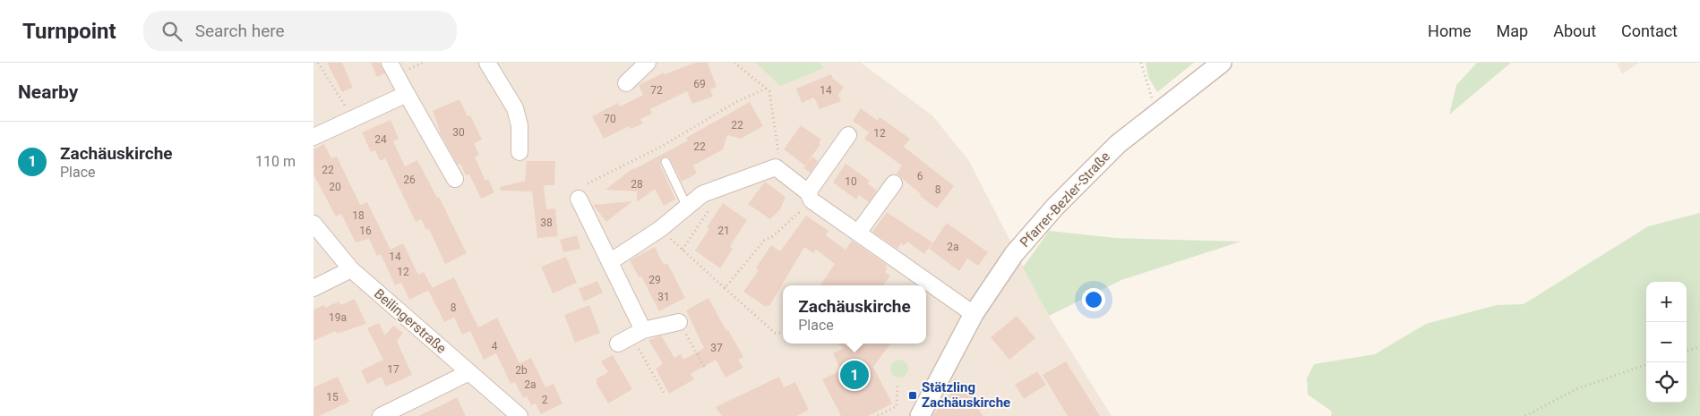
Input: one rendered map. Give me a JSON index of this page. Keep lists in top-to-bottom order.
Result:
{
  "streets": {
    "street": ["Pfarrer-Bezler-Straße", "Beilingerstraße"]
  },
  "places": {
    "transit": ["Stätzling Zachäuskirche"]
  },
  "house_numbers": [
    "69",
    "72",
    "14",
    "70",
    "22",
    "30",
    "12",
    "24",
    "22",
    "22",
    "6",
    "26",
    "10",
    "28",
    "20",
    "8",
    "18",
    "38",
    "16",
    "21",
    "2a",
    "14",
    "12",
    "29",
    "31",
    "8",
    "19a",
    "4",
    "37",
    "17",
    "2b",
    "2a",
    "15",
    "2"
  ],
  "page": {
    "header": "Turnpoint",
    "search": "Search here",
    "nav": [
      "Home",
      "Map",
      "About",
      "Contact"
    ],
    "heading": "Nearby",
    "list": [
      {
        "mark": "1",
        "name": "Zachäuskirche",
        "note": "Place",
        "value": "110 m"
      }
    ],
    "map_buttons": ["+", "−"],
    "popup": ["Zachäuskirche", "Place"],
    "pins": "1"
  }
}
